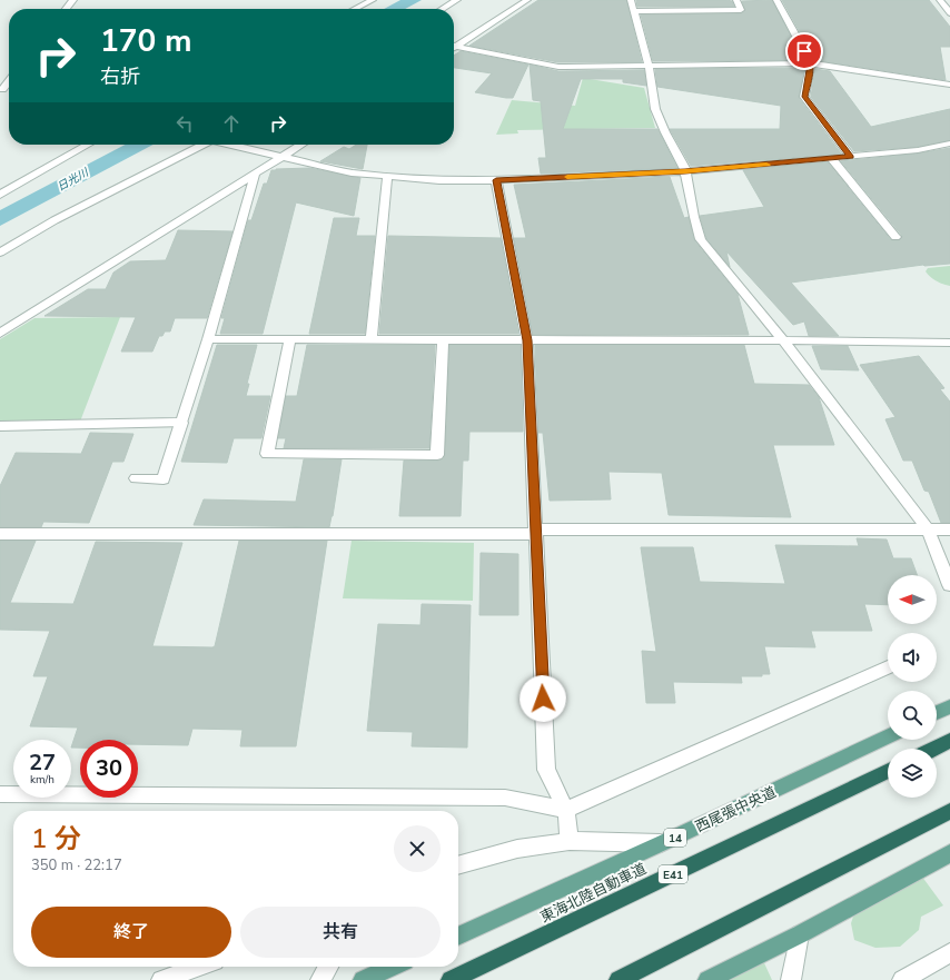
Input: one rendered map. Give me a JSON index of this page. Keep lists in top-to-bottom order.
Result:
{
  "streets": {
    "highway": ["E41", "東海北陸自動車道"],
    "main road": ["西尾張中央道", "14"]
  },
  "water": ["日光川"],
  "north": "left",
  "page": {
    "turn": ["170 m", "右折"],
    "speed": "27 km/h",
    "limit": "30",
    "heading": ["1 分", "350 m · 22:17"],
    "buttons": ["終了", "共有"]
  }
}
